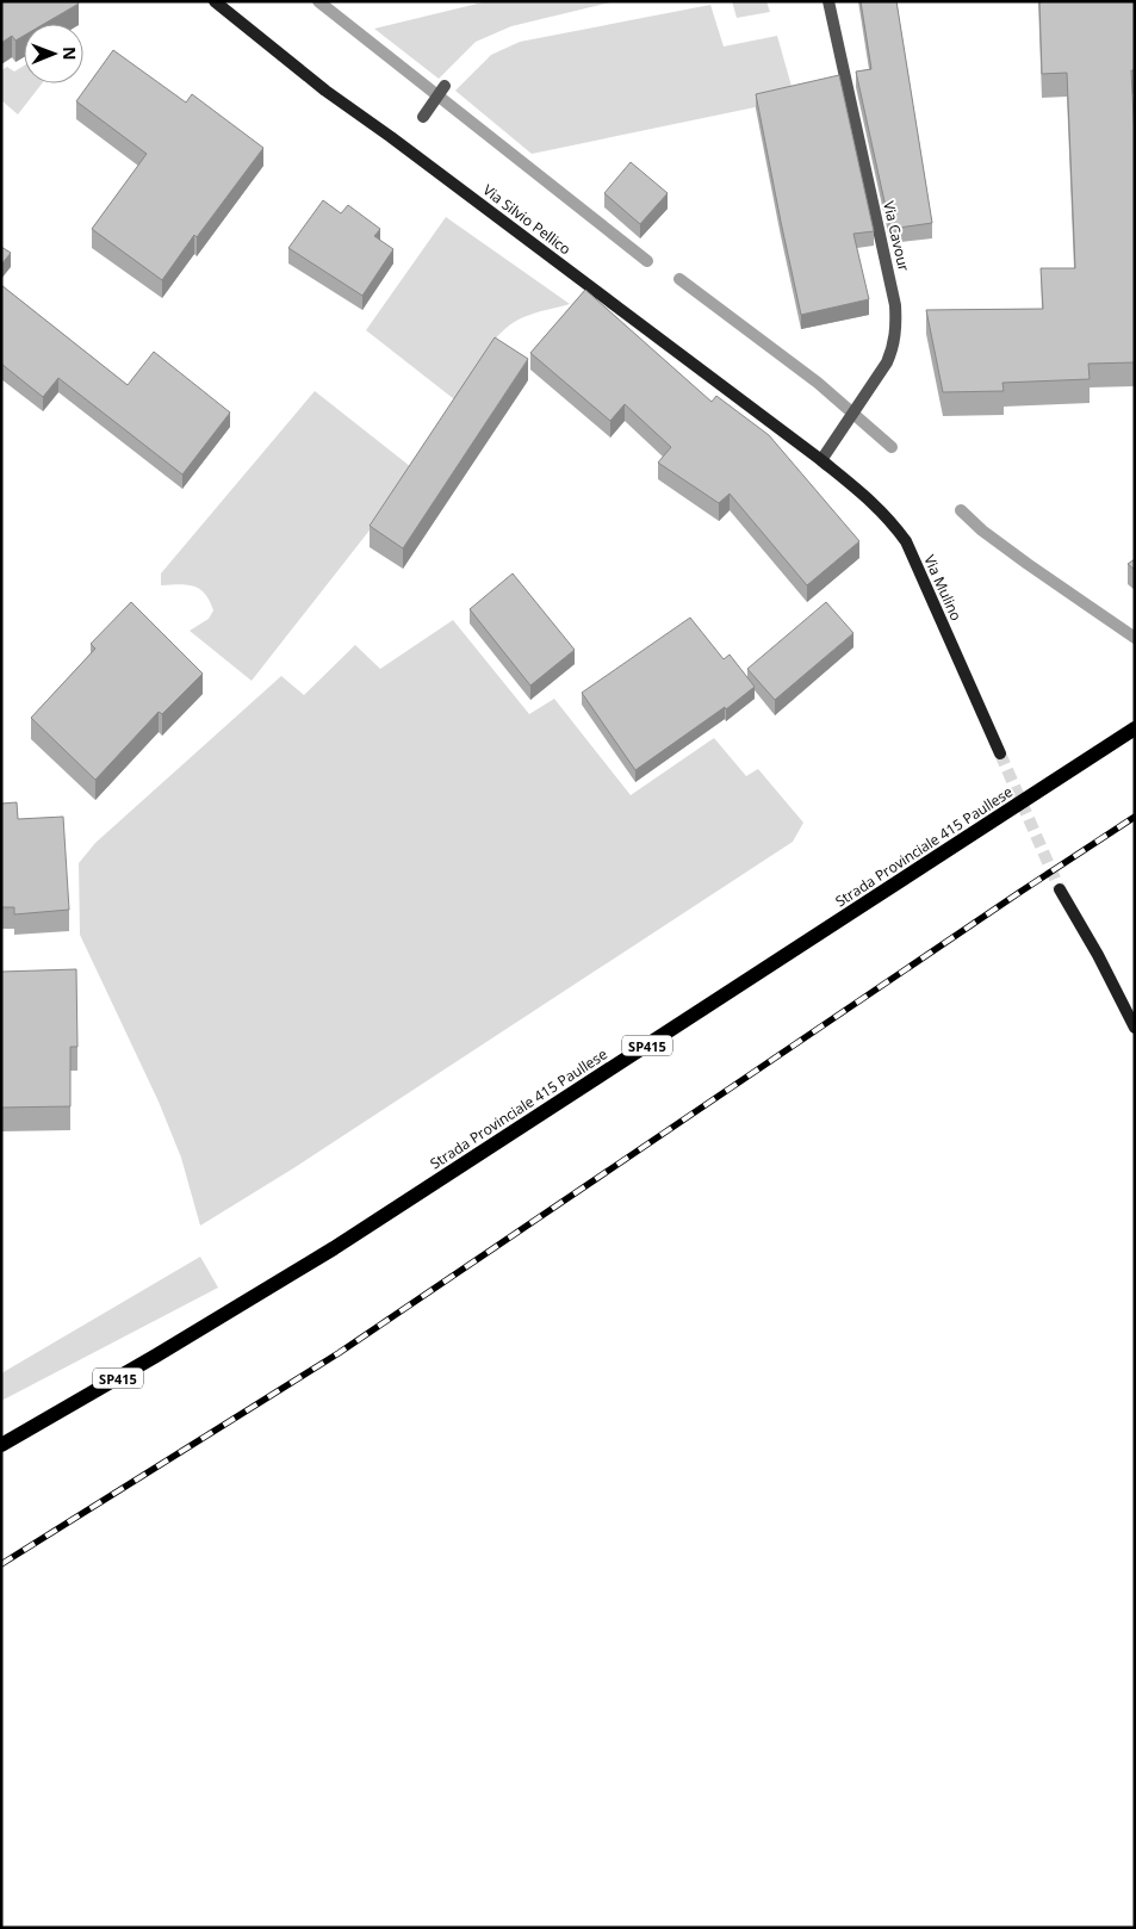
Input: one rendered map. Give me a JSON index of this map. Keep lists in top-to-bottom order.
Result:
{
  "streets": {
    "main road": ["Strada Provinciale 415 Paullese", "SP415"],
    "street": ["Via Silvio Pellico", "Via Cavour", "Via Mulino"]
  },
  "crossings": [
    ["Via Silvio Pellico", "Via Cavour"],
    ["Via Silvio Pellico", "Via Mulino"],
    ["Via Cavour", "Via Mulino"]
  ],
  "north": "right"
}
